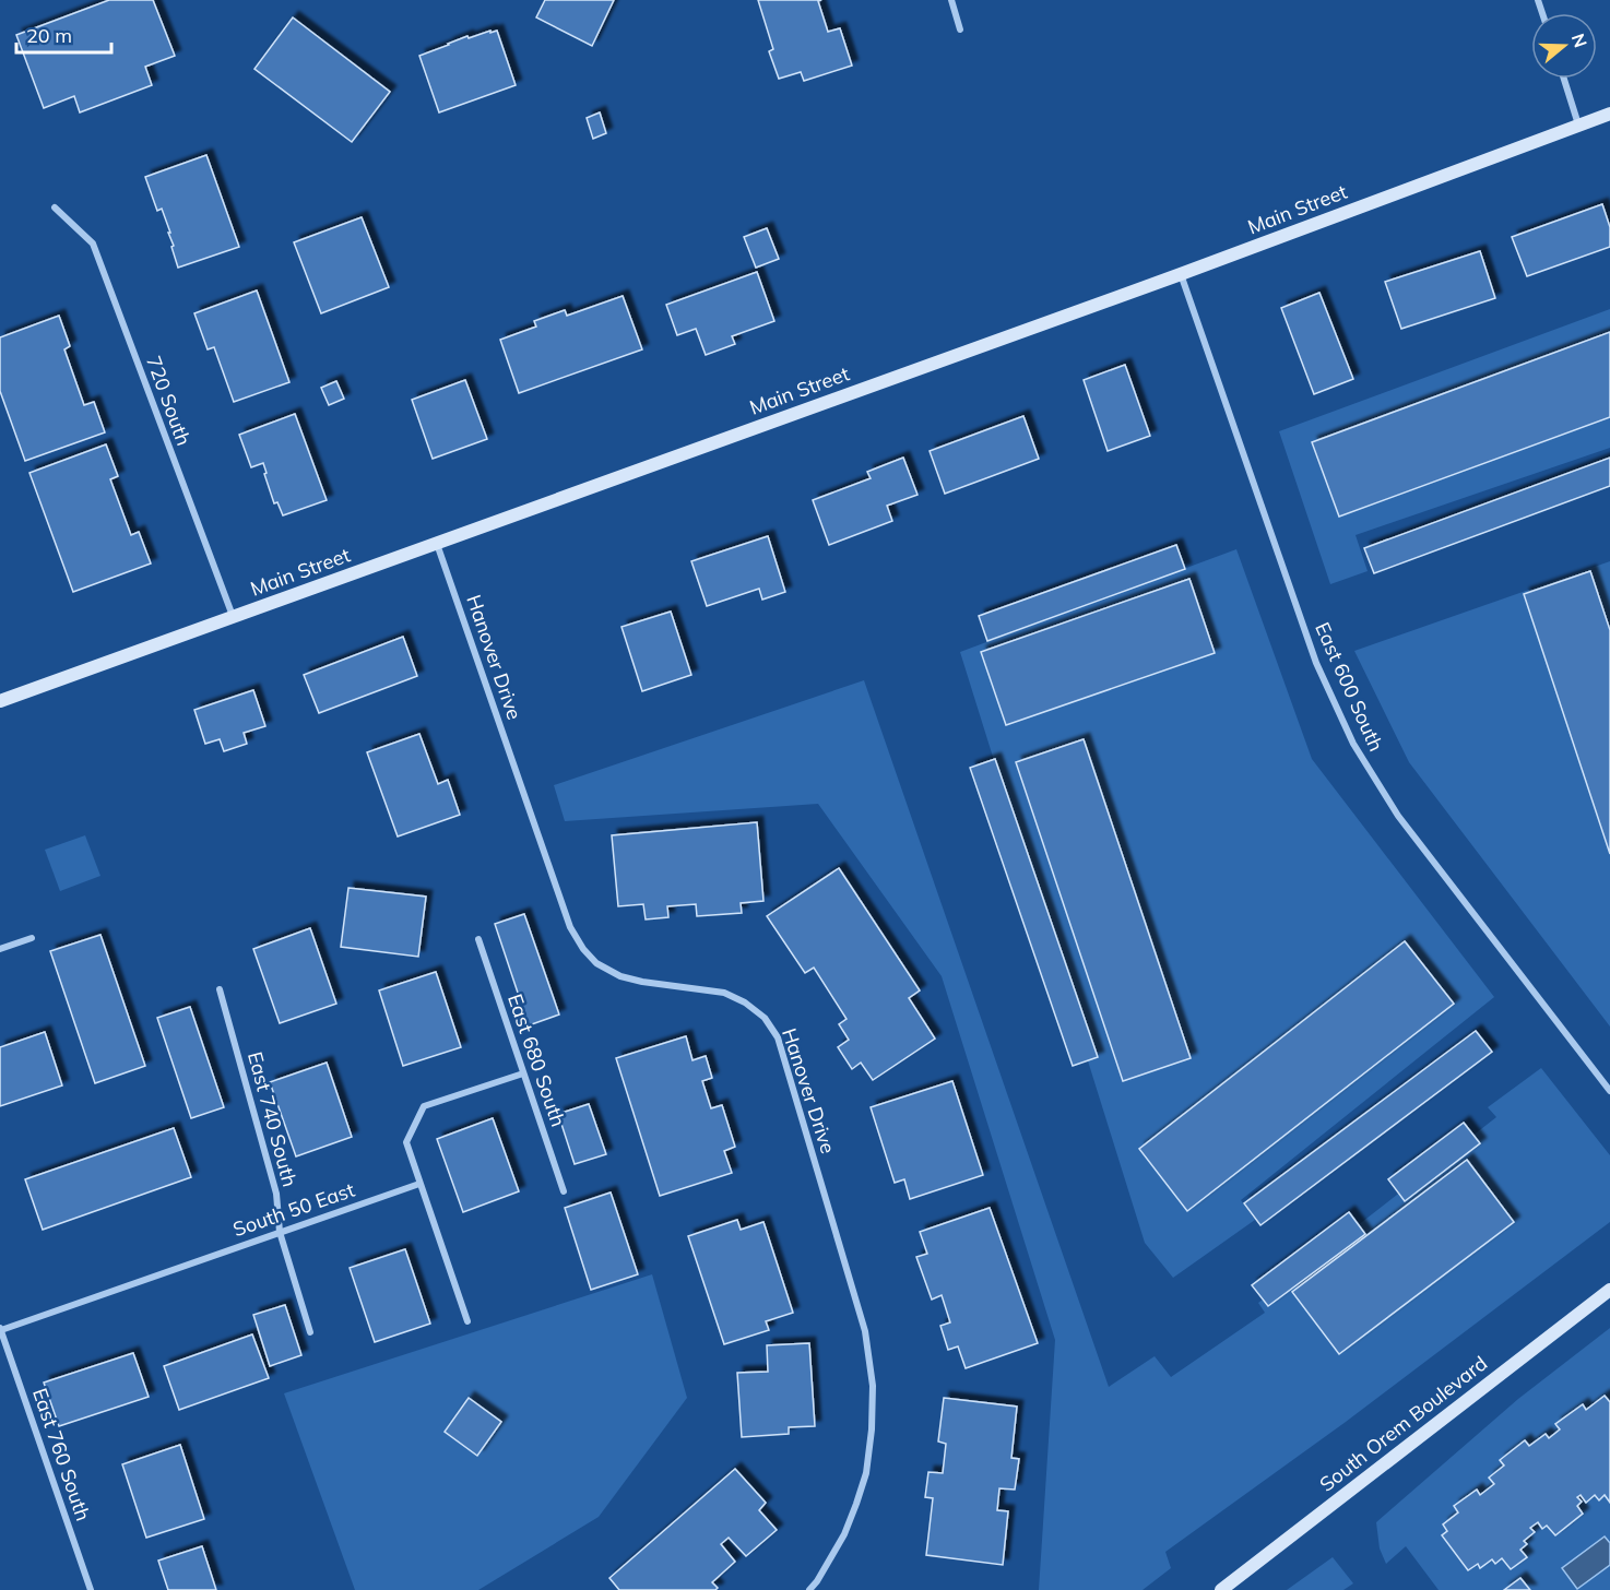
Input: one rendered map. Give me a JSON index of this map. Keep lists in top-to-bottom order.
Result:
{
  "streets": {
    "street": [
      "Main Street",
      "720 South",
      "Hanover Drive",
      "East 600 South",
      "East 680 South",
      "East 740 South",
      "South 50 East",
      "South Orem Boulevard",
      "East 760 South"
    ]
  },
  "crossings": [
    ["Main Street", "720 South"],
    ["Main Street", "Hanover Drive"],
    ["Main Street", "East 600 South"],
    ["East 740 South", "South 50 East"],
    ["South 50 East", "East 760 South"]
  ],
  "scale_bar": "20 m",
  "north": "right"
}
